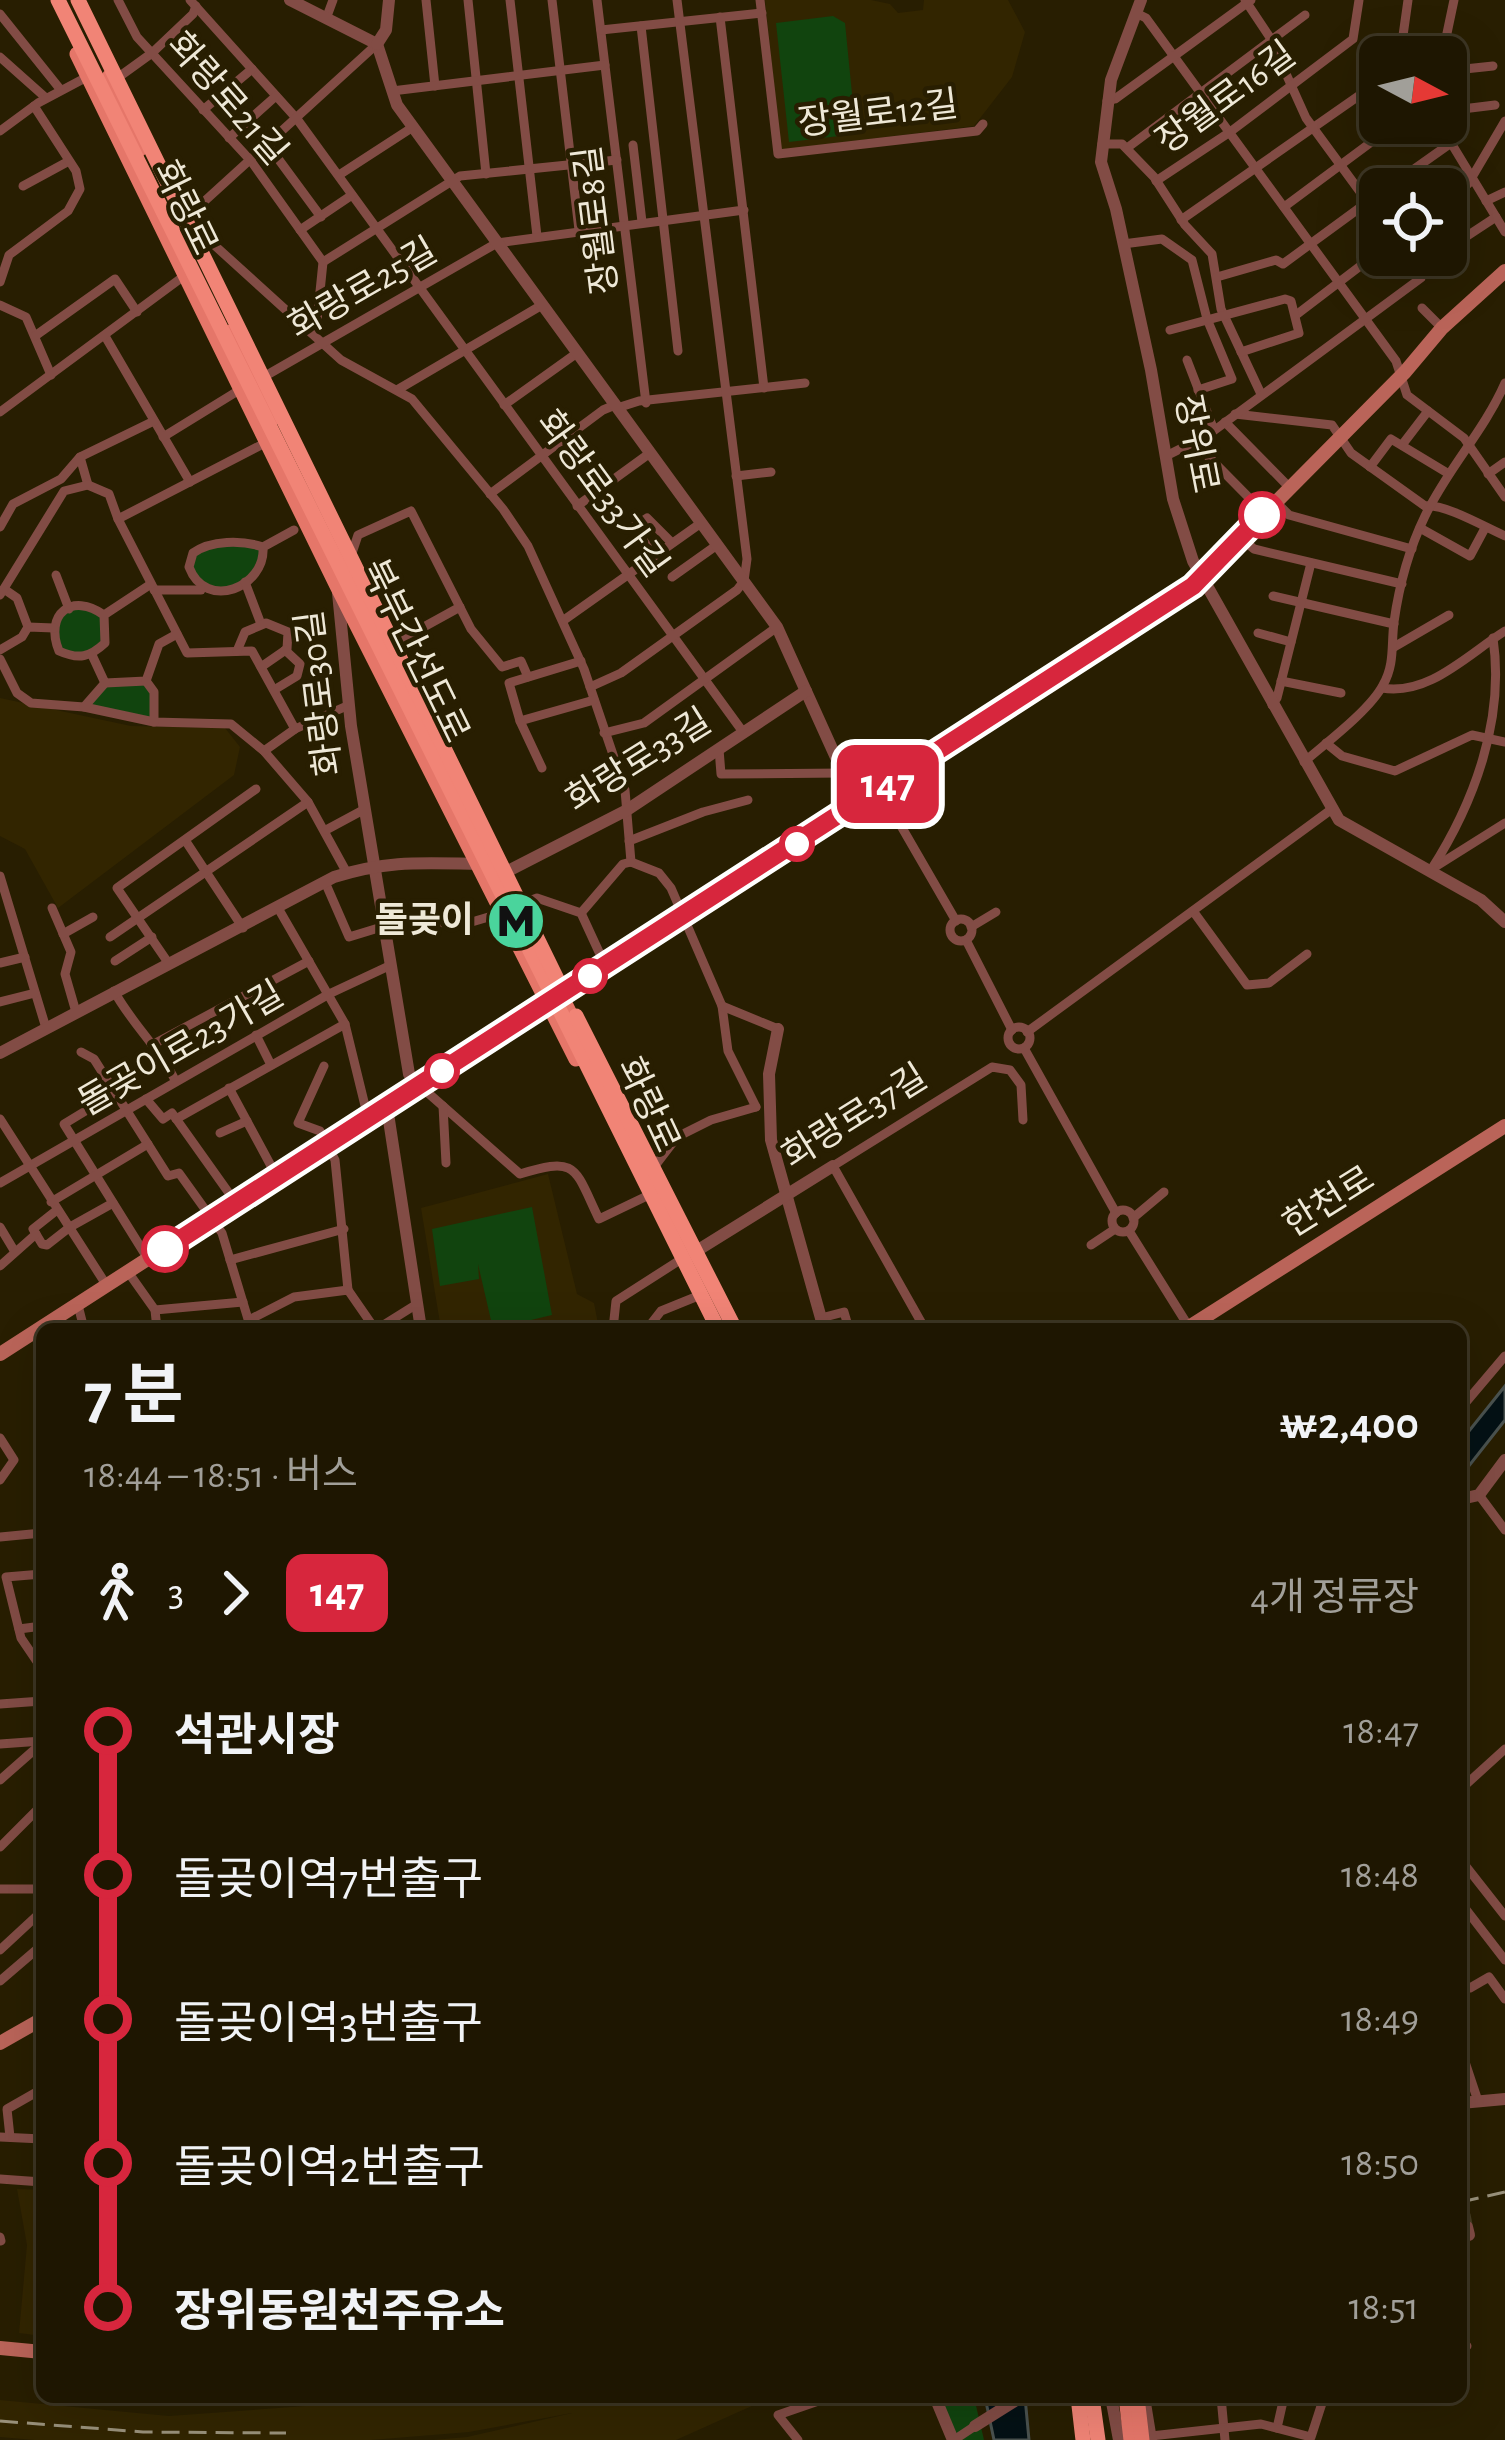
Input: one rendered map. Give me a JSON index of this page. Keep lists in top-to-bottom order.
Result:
{
  "streets": {
    "highway": ["북부간선도로"],
    "main road": ["화랑로", "한천로"],
    "street": [
      "장월로16길",
      "화랑로21길",
      "장월로12길",
      "장월로8길",
      "화랑로25길",
      "장위로",
      "화랑로33가길",
      "화랑로30길",
      "화랑로33길",
      "돌곶이로23가길",
      "화랑로37길"
    ]
  },
  "crossings": [
    ["화랑로", "화랑로25길"],
    ["화랑로", "북부간선도로"],
    ["화랑로", "화랑로30길"],
    ["화랑로", "화랑로33길"],
    ["화랑로", "화랑로37길"],
    ["화랑로25길", "화랑로33가길"],
    ["화랑로33가길", "화랑로33길"],
    ["화랑로30길", "돌곶이로23가길"]
  ],
  "places": {
    "metro station": ["돌곶이"]
  },
  "lines": ["bus line 147"],
  "north": "right",
  "page": {
    "on_map": "147",
    "heading": ["7 분", "18:44 – 18:51 · 버스", "₩2,400"],
    "legs": ["3", "147", "4개 정류장"],
    "list": [
      {
        "name": "석관시장",
        "value": "18:47"
      },
      {
        "name": "돌곶이역7번출구",
        "value": "18:48"
      },
      {
        "name": "돌곶이역3번출구",
        "value": "18:49"
      },
      {
        "name": "돌곶이역2번출구",
        "value": "18:50"
      },
      {
        "name": "장위동원천주유소",
        "value": "18:51"
      }
    ]
  }
}
